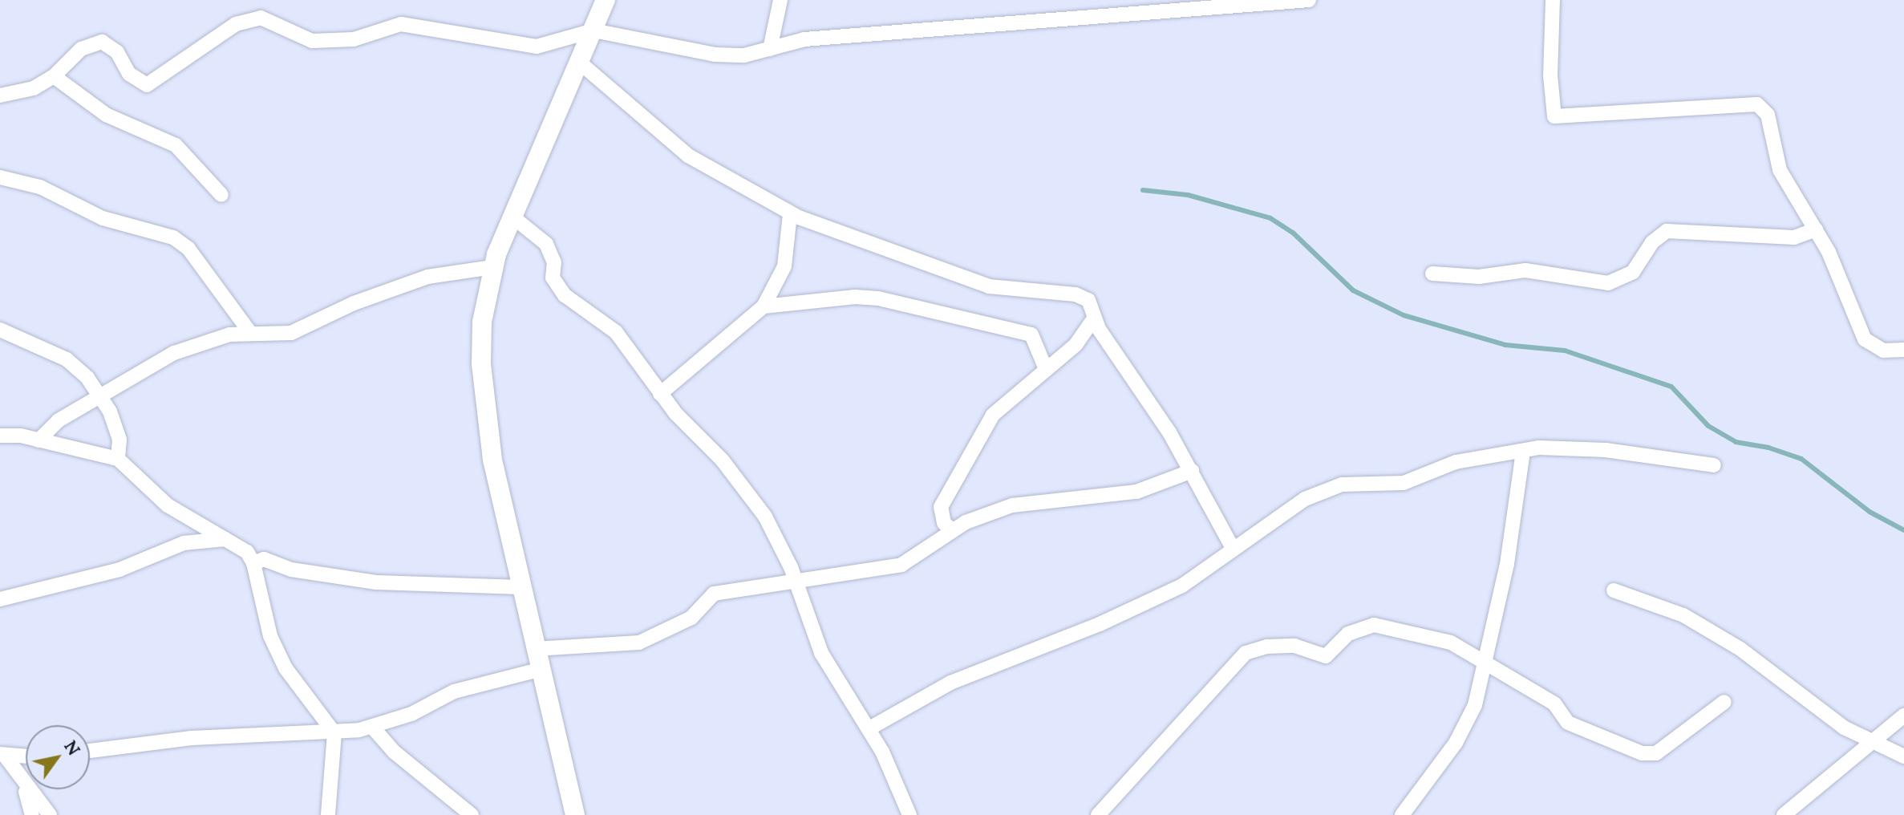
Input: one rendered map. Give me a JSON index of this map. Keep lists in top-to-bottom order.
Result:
{
  "north": "top right"
}
